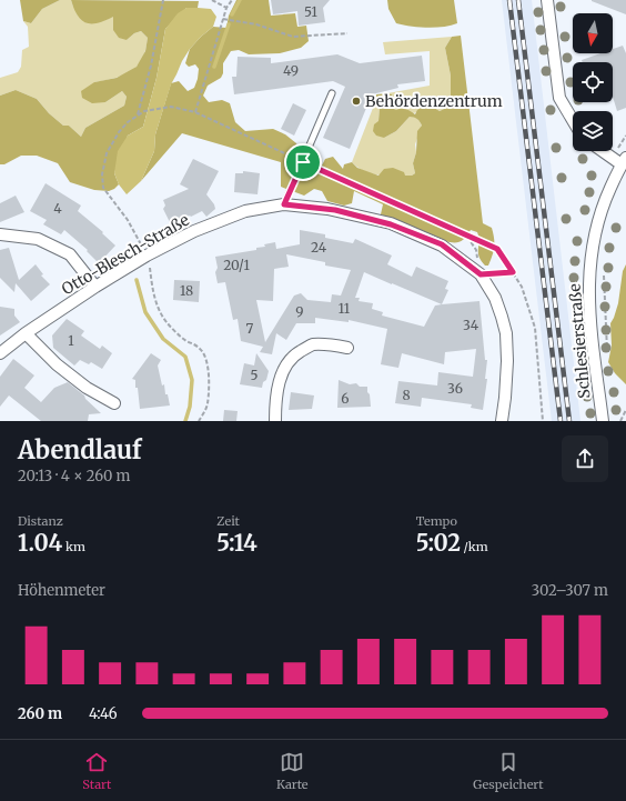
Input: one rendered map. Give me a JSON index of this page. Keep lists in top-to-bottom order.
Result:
{
  "streets": {
    "street": ["Otto-Blesch-Straße", "Schlesierstraße"]
  },
  "places": ["Behördenzentrum"],
  "house_numbers": [
    "51",
    "49",
    "4",
    "24",
    "20/1",
    "18",
    "11",
    "9",
    "34",
    "7",
    "1",
    "5",
    "36",
    "8",
    "6"
  ],
  "north": "bottom",
  "page": {
    "heading": ["Abendlauf", "20:13 · 4 × 260 m"],
    "stats": [
      ["Distanz", "1.04 km"],
      ["Zeit", "5:14"],
      ["Tempo", "5:02 /km"]
    ],
    "chart": ["Höhenmeter", "302–307 m"],
    "list": [
      {
        "name": "260 m",
        "note": "4:46"
      }
    ],
    "tabs": ["Start", "Karte", "Gespeichert"]
  }
}
